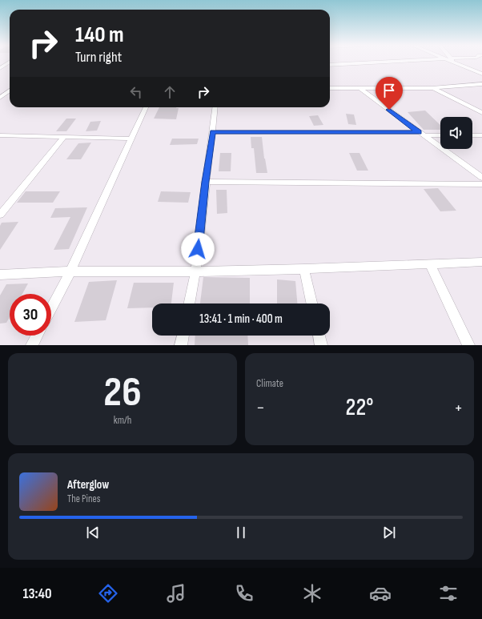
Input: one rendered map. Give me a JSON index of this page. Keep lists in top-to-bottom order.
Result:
{
  "page": {
    "turn": ["140 m", "Turn right"],
    "limit": "30",
    "trip": "13:41 · 1 min · 400 m",
    "tile": [
      ["26", "km/h"],
      "Climate"
    ],
    "heat": ["−", "22°", "+"],
    "song": ["Afterglow", "The Pines"],
    "tabs": "13:40"
  }
}
